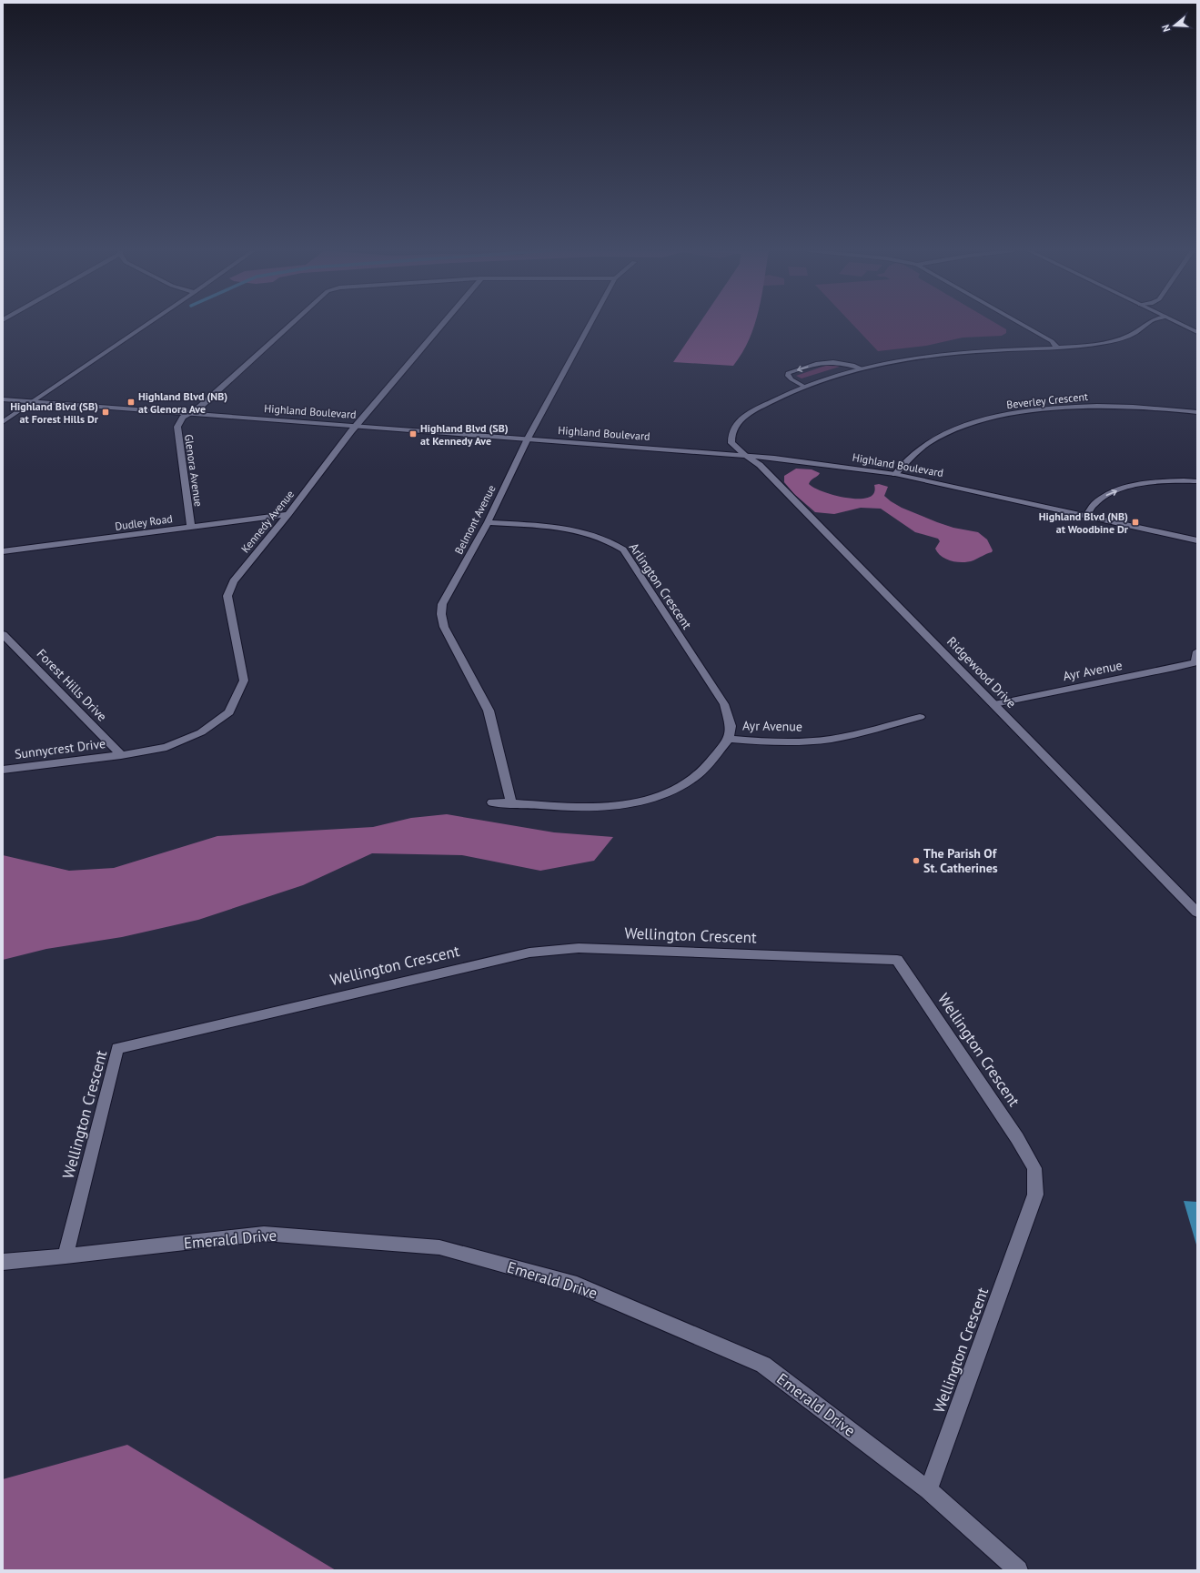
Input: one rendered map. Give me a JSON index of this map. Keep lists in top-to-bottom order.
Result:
{
  "streets": {
    "street": [
      "Beverley Crescent",
      "Highland Boulevard",
      "Glenora Avenue",
      "Belmont Avenue",
      "Kennedy Avenue",
      "Dudley Road",
      "Arlington Crescent",
      "Ayr Avenue",
      "Ridgewood Drive",
      "Forest Hills Drive",
      "Sunnycrest Drive",
      "Wellington Crescent",
      "Emerald Drive"
    ]
  },
  "crossings": [
    ["Beverley Crescent", "Highland Boulevard"],
    ["Highland Boulevard", "Glenora Avenue"],
    ["Highland Boulevard", "Belmont Avenue"],
    ["Highland Boulevard", "Kennedy Avenue"],
    ["Highland Boulevard", "Ridgewood Drive"],
    ["Glenora Avenue", "Dudley Road"],
    ["Belmont Avenue", "Arlington Crescent"],
    ["Belmont Avenue", "Ayr Avenue"],
    ["Kennedy Avenue", "Dudley Road"],
    ["Kennedy Avenue", "Forest Hills Drive"],
    ["Kennedy Avenue", "Sunnycrest Drive"],
    ["Arlington Crescent", "Ayr Avenue"],
    ["Ayr Avenue", "Ridgewood Drive"],
    ["Forest Hills Drive", "Sunnycrest Drive"],
    ["Wellington Crescent", "Emerald Drive"]
  ],
  "places": {
    "transit": [
      "Highland Blvd (NB) at Glenora Ave",
      "Highland Blvd (SB) at Forest Hills Dr",
      "Highland Blvd (SB) at Kennedy Ave",
      "Highland Blvd (NB) at Woodbine Dr"
    ],
    "other": ["The Parish Of St. Catherines"]
  },
  "north": "left"
}
